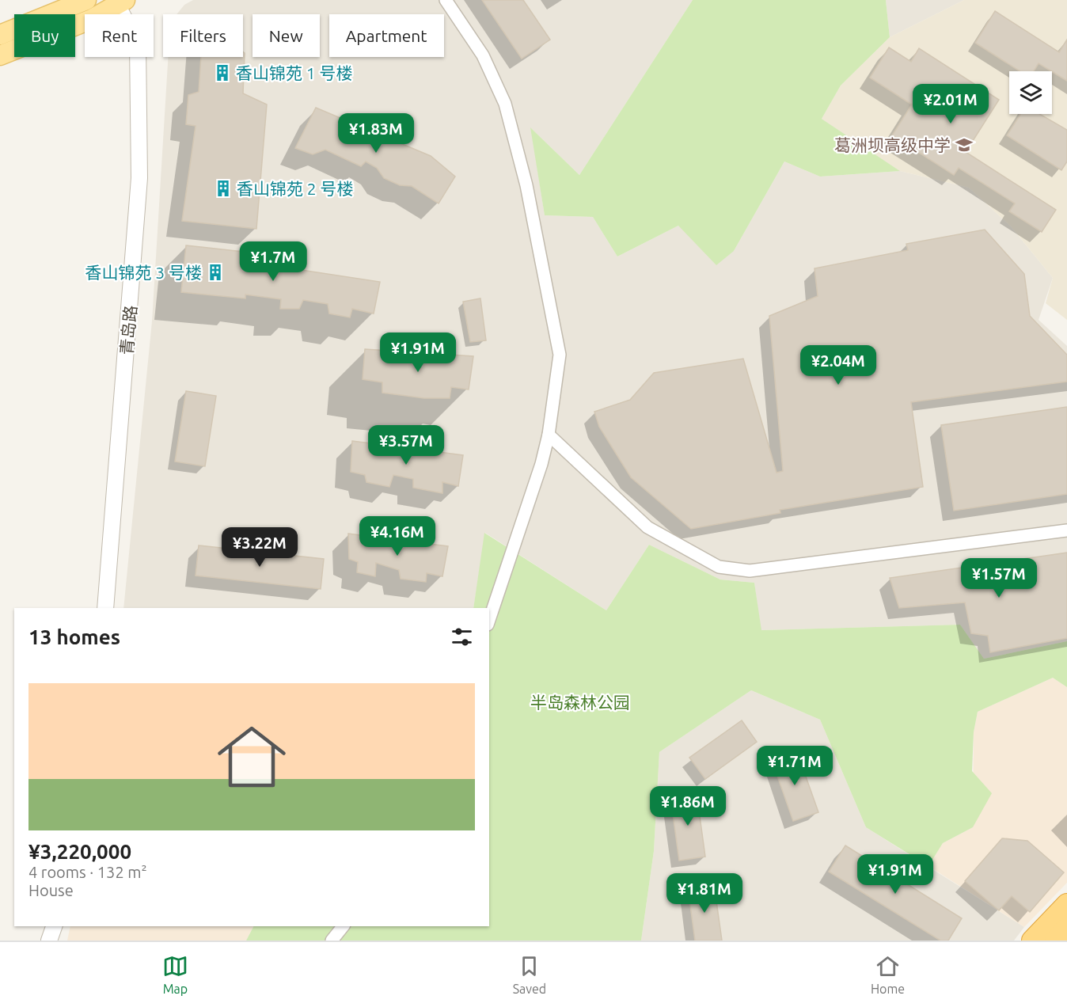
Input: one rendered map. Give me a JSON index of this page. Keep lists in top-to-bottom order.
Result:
{
  "streets": {
    "street": ["青岛路"]
  },
  "parks": ["半岛森林公园"],
  "places": {
    "building": ["香山锦苑 1 号楼", "香山锦苑 2 号楼", "香山锦苑 3 号楼"],
    "school or university": ["葛洲坝高级中学"]
  },
  "page": {
    "chip": [
      "Buy",
      "Rent",
      "Filters",
      "New",
      "Apartment"
    ],
    "price": [
      "¥2.01M",
      "¥1.83M",
      "¥1.7M",
      "¥1.91M",
      "¥2.04M",
      "¥3.57M",
      "¥4.16M",
      "¥3.22M",
      "¥1.57M",
      "¥1.71M",
      "¥1.86M",
      "¥1.91M",
      "¥1.81M"
    ],
    "heading": "13 homes",
    "list": [
      {
        "name": "¥3,220,000",
        "note": "4 rooms · 132 m² · House"
      }
    ],
    "tabs": ["Map", "Saved", "Home"]
  }
}
